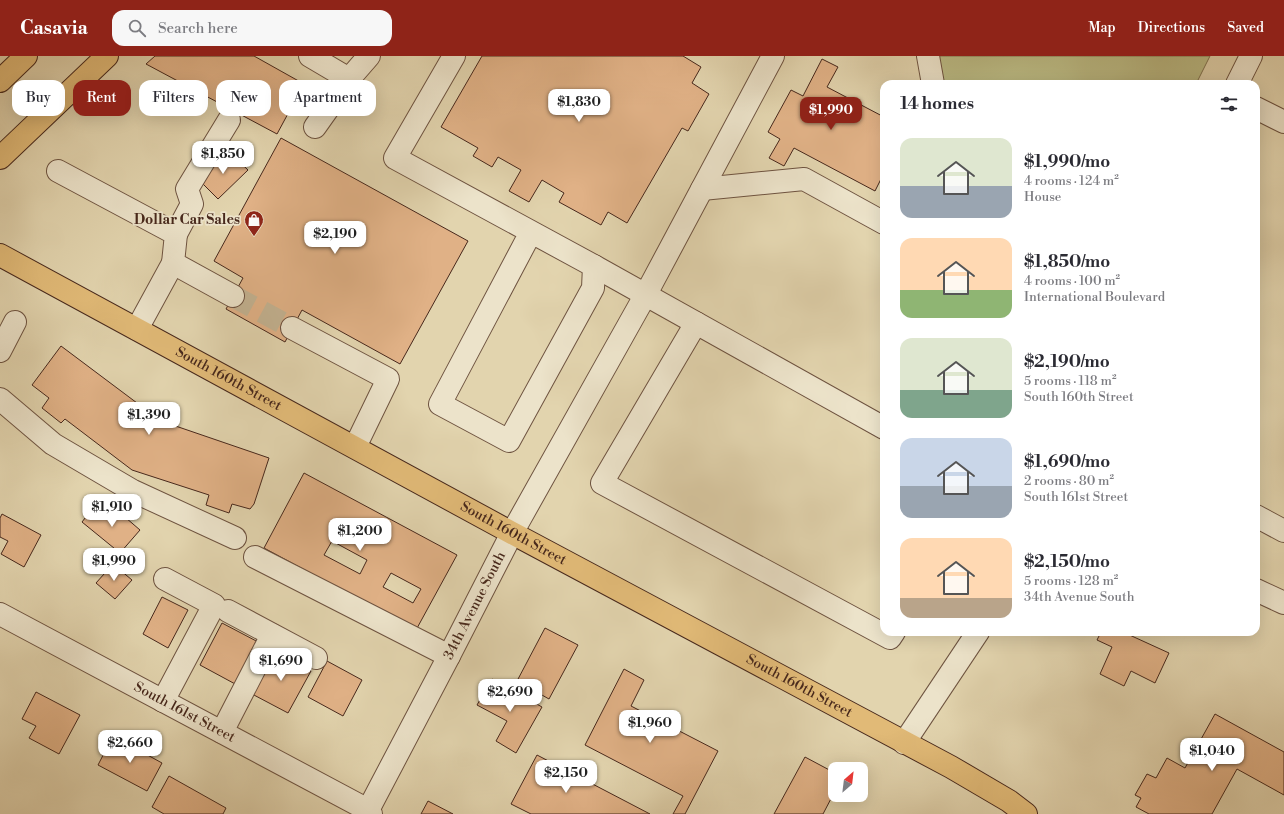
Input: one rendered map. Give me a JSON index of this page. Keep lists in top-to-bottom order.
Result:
{
  "streets": {
    "main road": ["South 160th Street"],
    "street": ["34th Avenue South", "South 161st Street"]
  },
  "crossings": [
    ["South 160th Street", "34th Avenue South"],
    ["34th Avenue South", "South 161st Street"]
  ],
  "places": {
    "shop": ["Dollar Car Sales"]
  },
  "north": "top right",
  "page": {
    "header": "Casavia",
    "search": "Search here",
    "nav": ["Map", "Directions", "Saved"],
    "chip": [
      "Buy",
      "Rent",
      "Filters",
      "New",
      "Apartment"
    ],
    "heading": "14 homes",
    "price": [
      "$1,830",
      "$1,990",
      "$1,850",
      "$2,190",
      "$1,390",
      "$1,910",
      "$1,200",
      "$1,990",
      "$1,690",
      "$2,690",
      "$1,960",
      "$2,660",
      "$1,040",
      "$2,150"
    ],
    "list": [
      {
        "name": "$1,990/mo",
        "note": "4 rooms · 124 m² · House"
      },
      {
        "name": "$1,850/mo",
        "note": "4 rooms · 100 m² · International Boulevard"
      },
      {
        "name": "$2,190/mo",
        "note": "5 rooms · 118 m² · South 160th Street"
      },
      {
        "name": "$1,690/mo",
        "note": "2 rooms · 80 m² · South 161st Street"
      },
      {
        "name": "$2,150/mo",
        "note": "5 rooms · 128 m² · 34th Avenue South"
      }
    ]
  }
}
